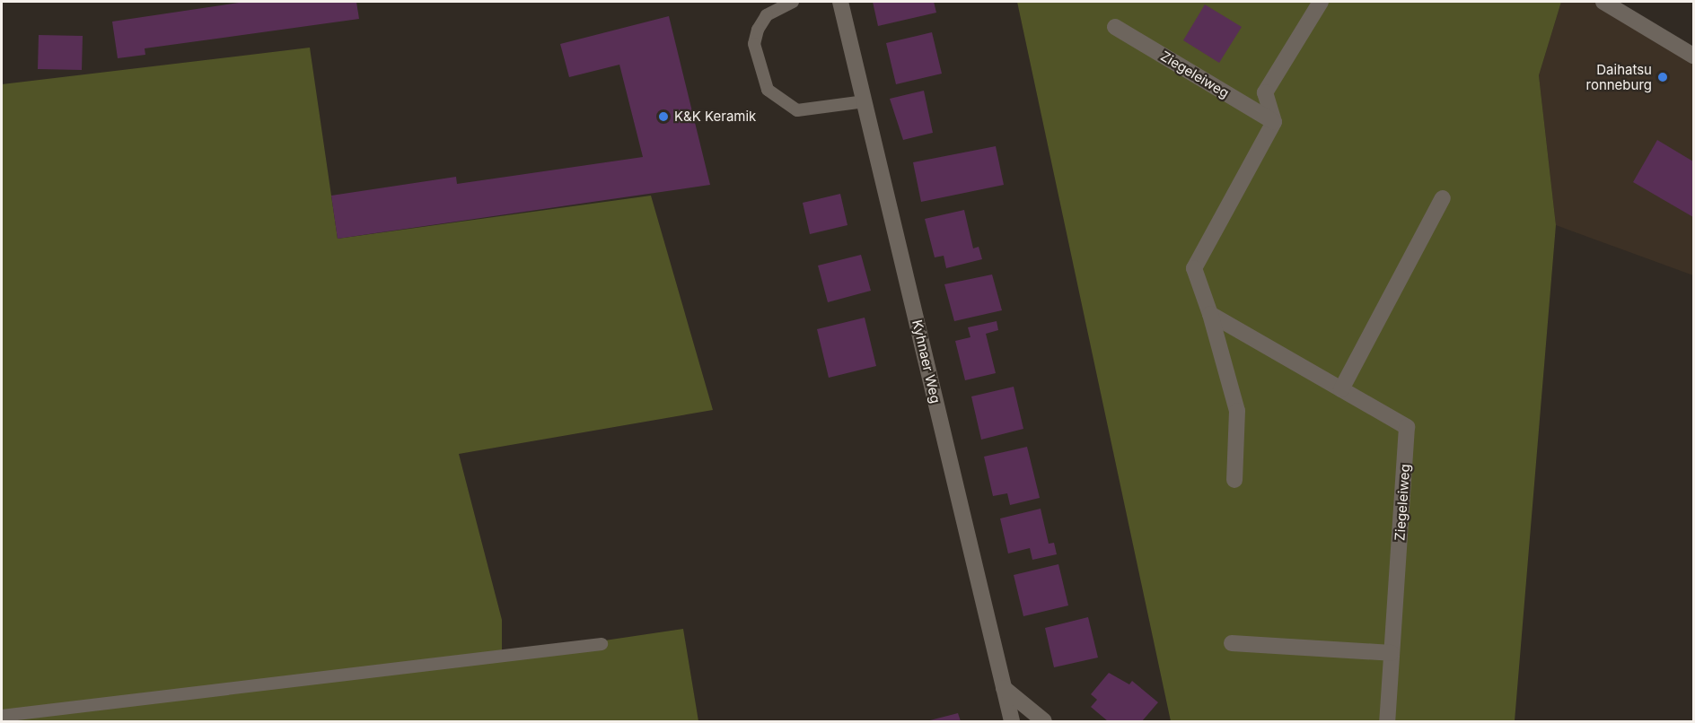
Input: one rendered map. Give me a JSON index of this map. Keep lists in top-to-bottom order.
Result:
{
  "streets": {
    "street": ["Ziegeleiweg", "Kyhnaer Weg"]
  },
  "places": ["Daihatsu ronneburg", "K&K Keramik"]
}
